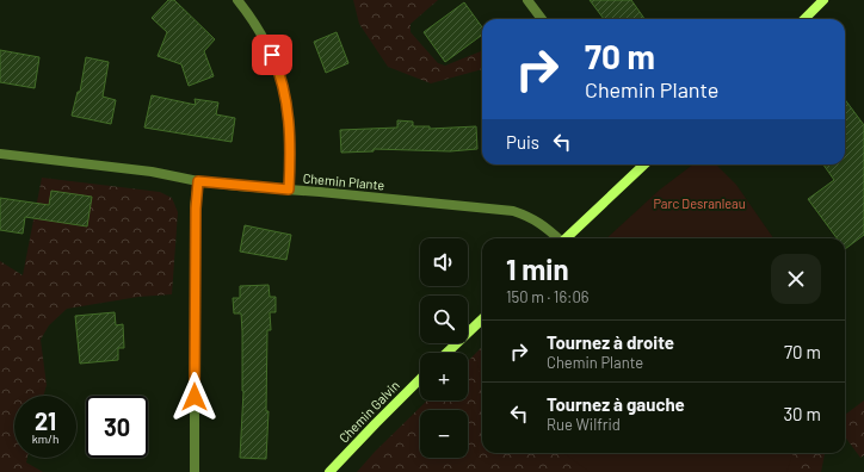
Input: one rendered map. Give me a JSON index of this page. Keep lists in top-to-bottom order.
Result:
{
  "streets": {
    "street": ["Chemin Plante", "Chemin Galvin"]
  },
  "parks": ["Parc Desranleau"],
  "page": {
    "turn": ["70 m", "Chemin Plante"],
    "then": "Puis",
    "map_buttons": ["+", "−"],
    "heading": ["1 min", "150 m · 16:06"],
    "list": [
      {
        "name": "Tournez à droite",
        "note": "Chemin Plante",
        "value": "70 m"
      },
      {
        "name": "Tournez à gauche",
        "note": "Rue Wilfrid",
        "value": "30 m"
      }
    ],
    "speed": "21 km/h",
    "limit": "30"
  }
}
